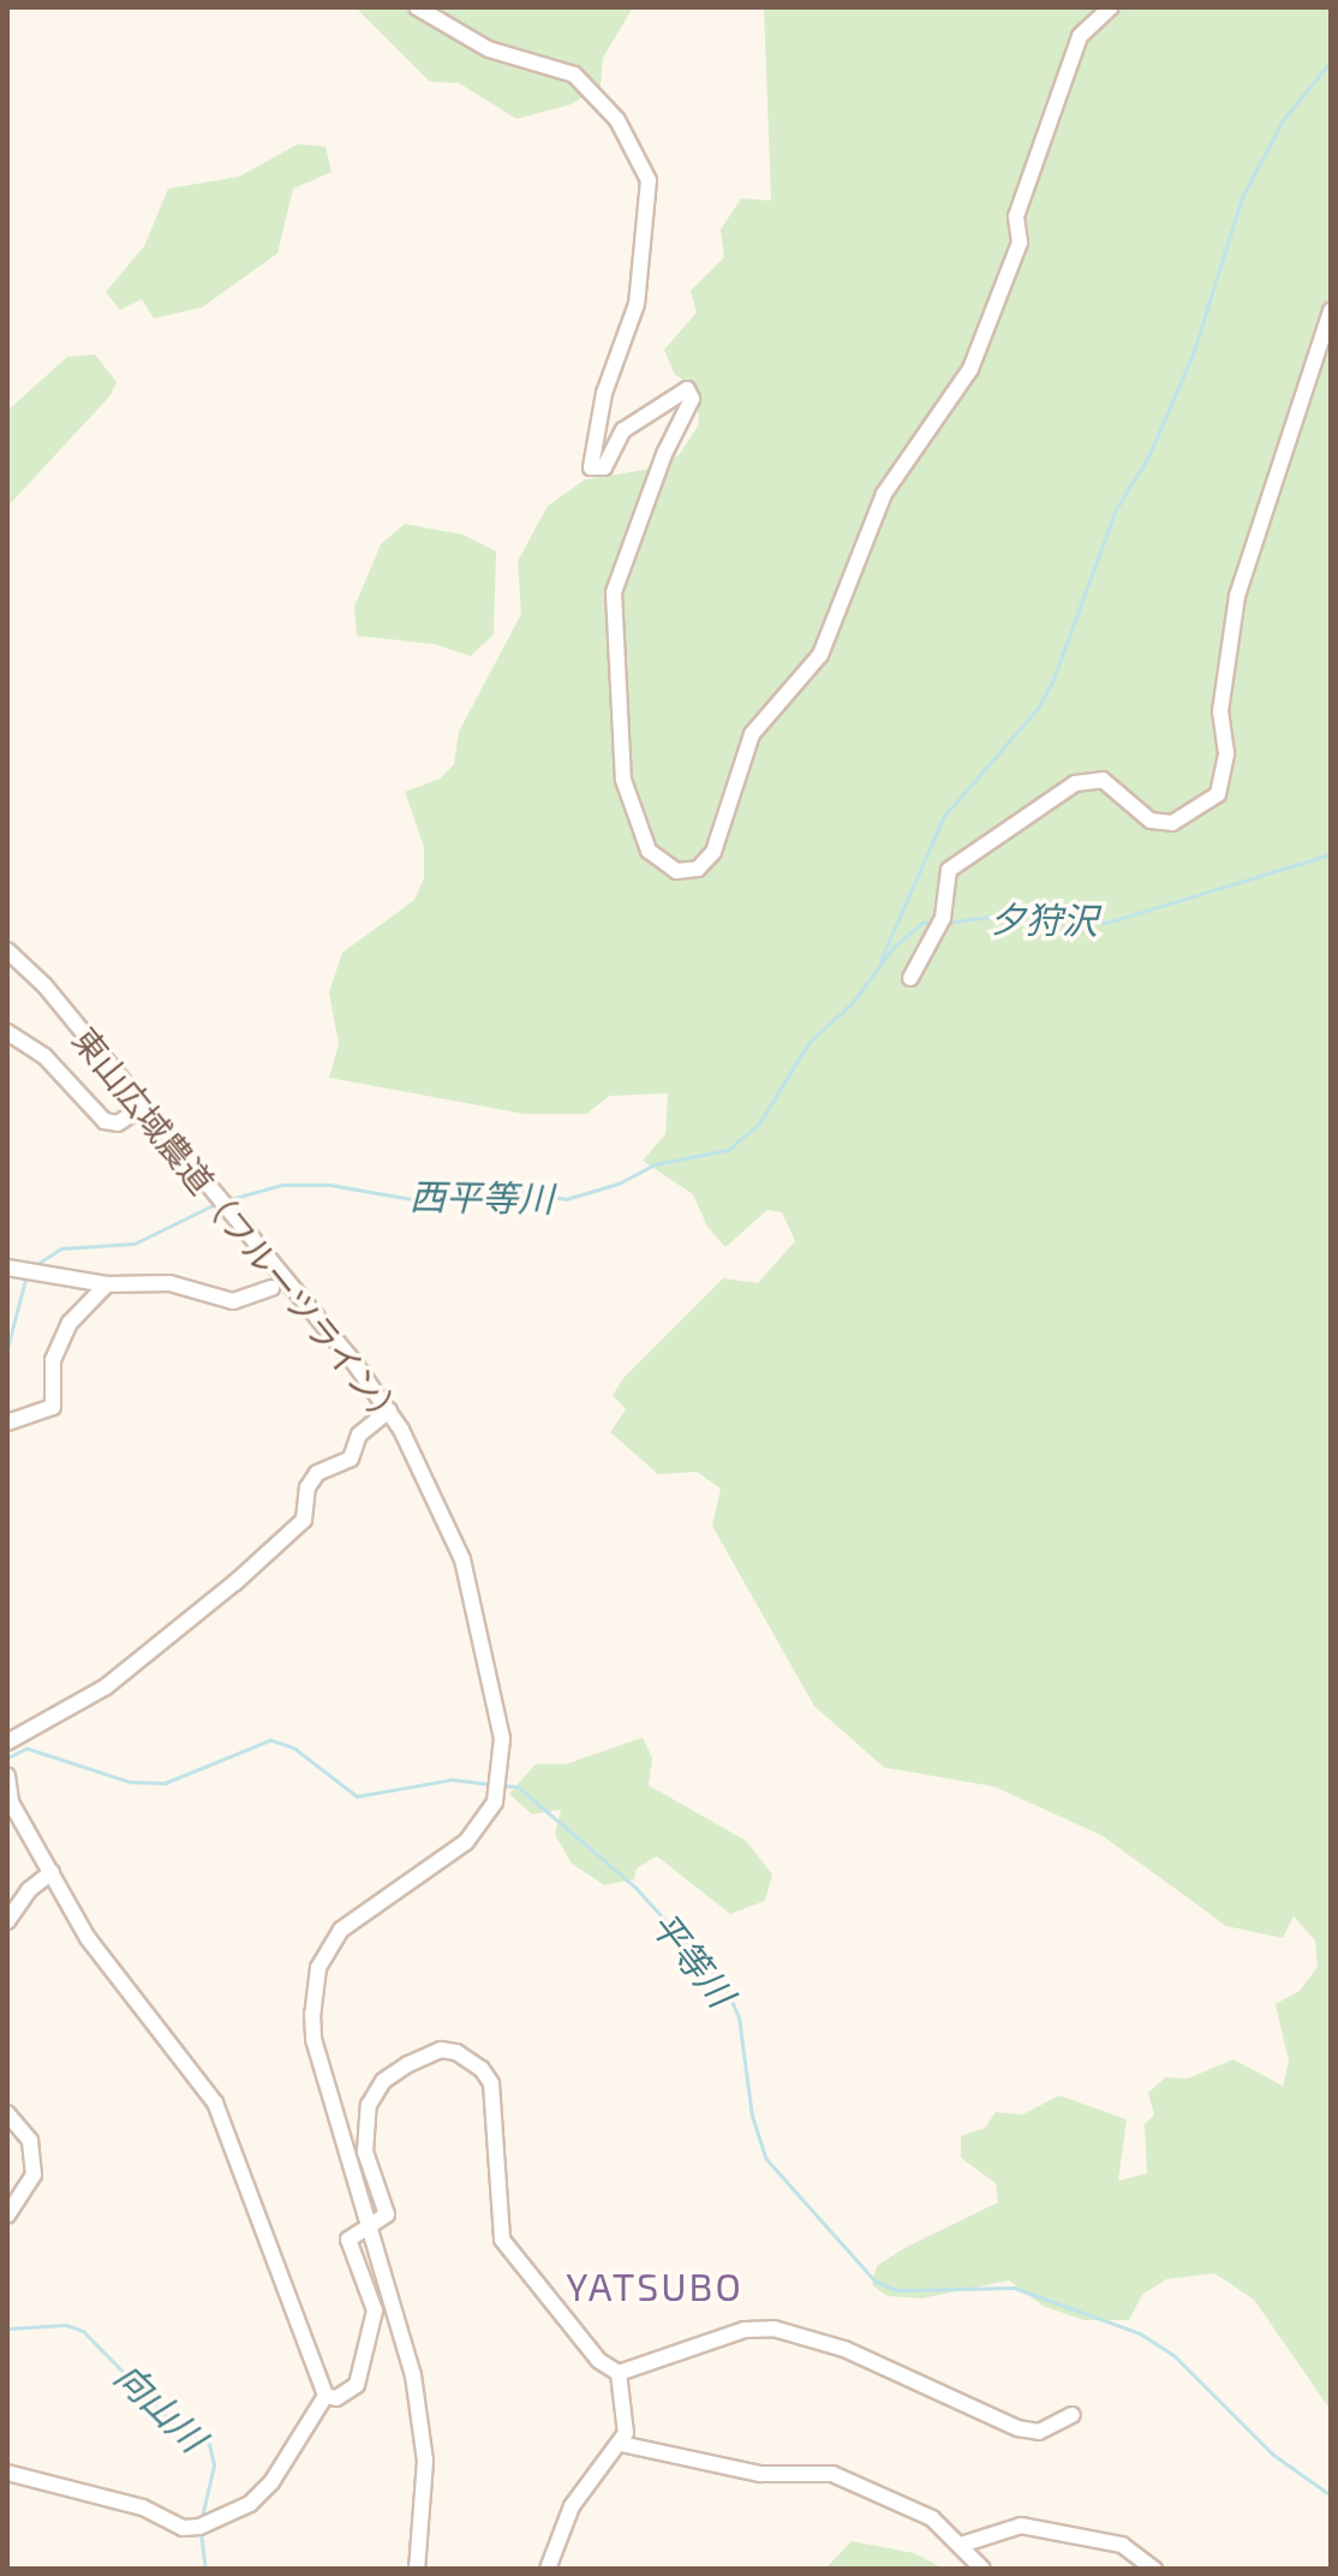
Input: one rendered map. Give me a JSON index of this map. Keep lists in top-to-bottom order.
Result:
{
  "streets": {
    "street": ["東山広域農道（フルーツライン）"]
  },
  "districts": ["YATSUBO"],
  "water": [
    "夕狩沢",
    "西平等川",
    "平等川",
    "向山川"
  ]
}
